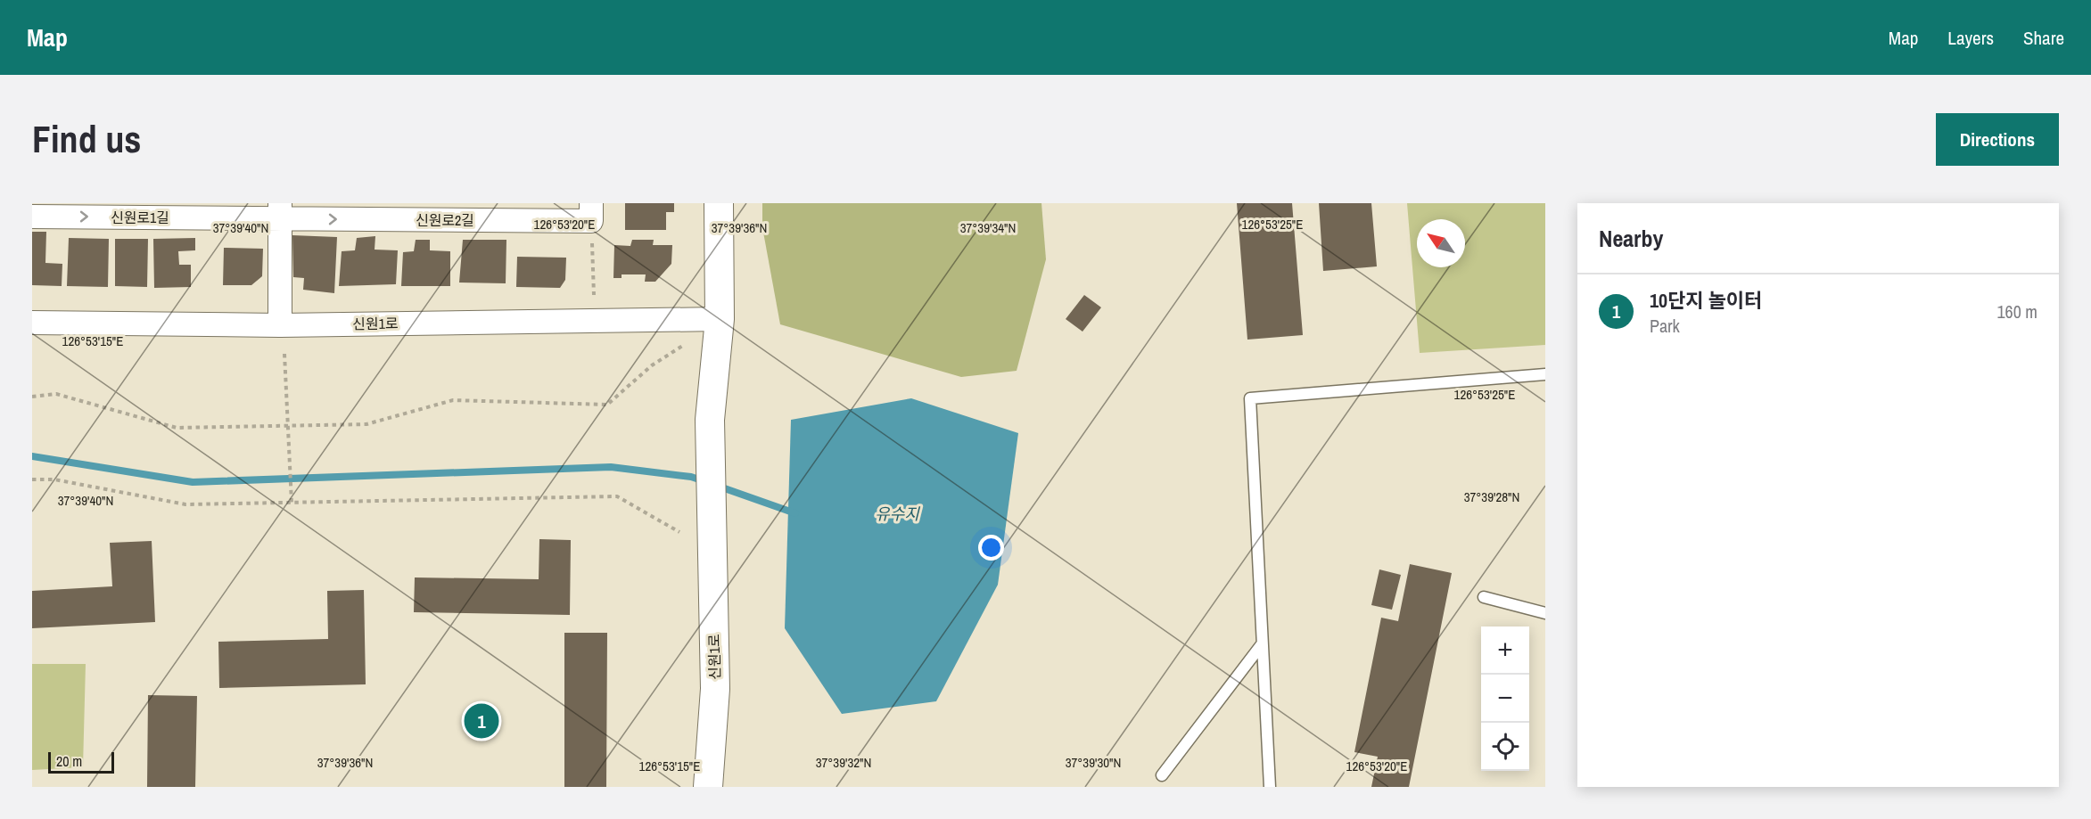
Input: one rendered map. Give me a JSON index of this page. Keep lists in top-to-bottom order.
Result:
{
  "streets": {
    "street": ["신원로1길", "신원로2길", "신원1로"]
  },
  "crossings": [
    ["신원로1길", "신원로2길"]
  ],
  "one_way": ["신원로1길", "신원로2길"],
  "water": ["유수지"],
  "scale_bar": "20 m",
  "north": "top left",
  "page": {
    "header": "Map",
    "nav": ["Map", "Layers", "Share"],
    "buttons": "Directions",
    "title": "Find us",
    "heading": "Nearby",
    "list": [
      {
        "mark": "1",
        "name": "10단지 놀이터",
        "note": "Park",
        "value": "160 m"
      }
    ],
    "map_buttons": ["+", "−"],
    "pins": "1",
    "scale": "20 m"
  },
  "coordinates": [
    "126°53'20\"E",
    "126°53'25\"E",
    "37°39'40\"N",
    "37°39'36\"N",
    "37°39'34\"N",
    "126°53'15\"E",
    "37°39'28\"N",
    "37°39'32\"N",
    "37°39'30\"N"
  ]
}
